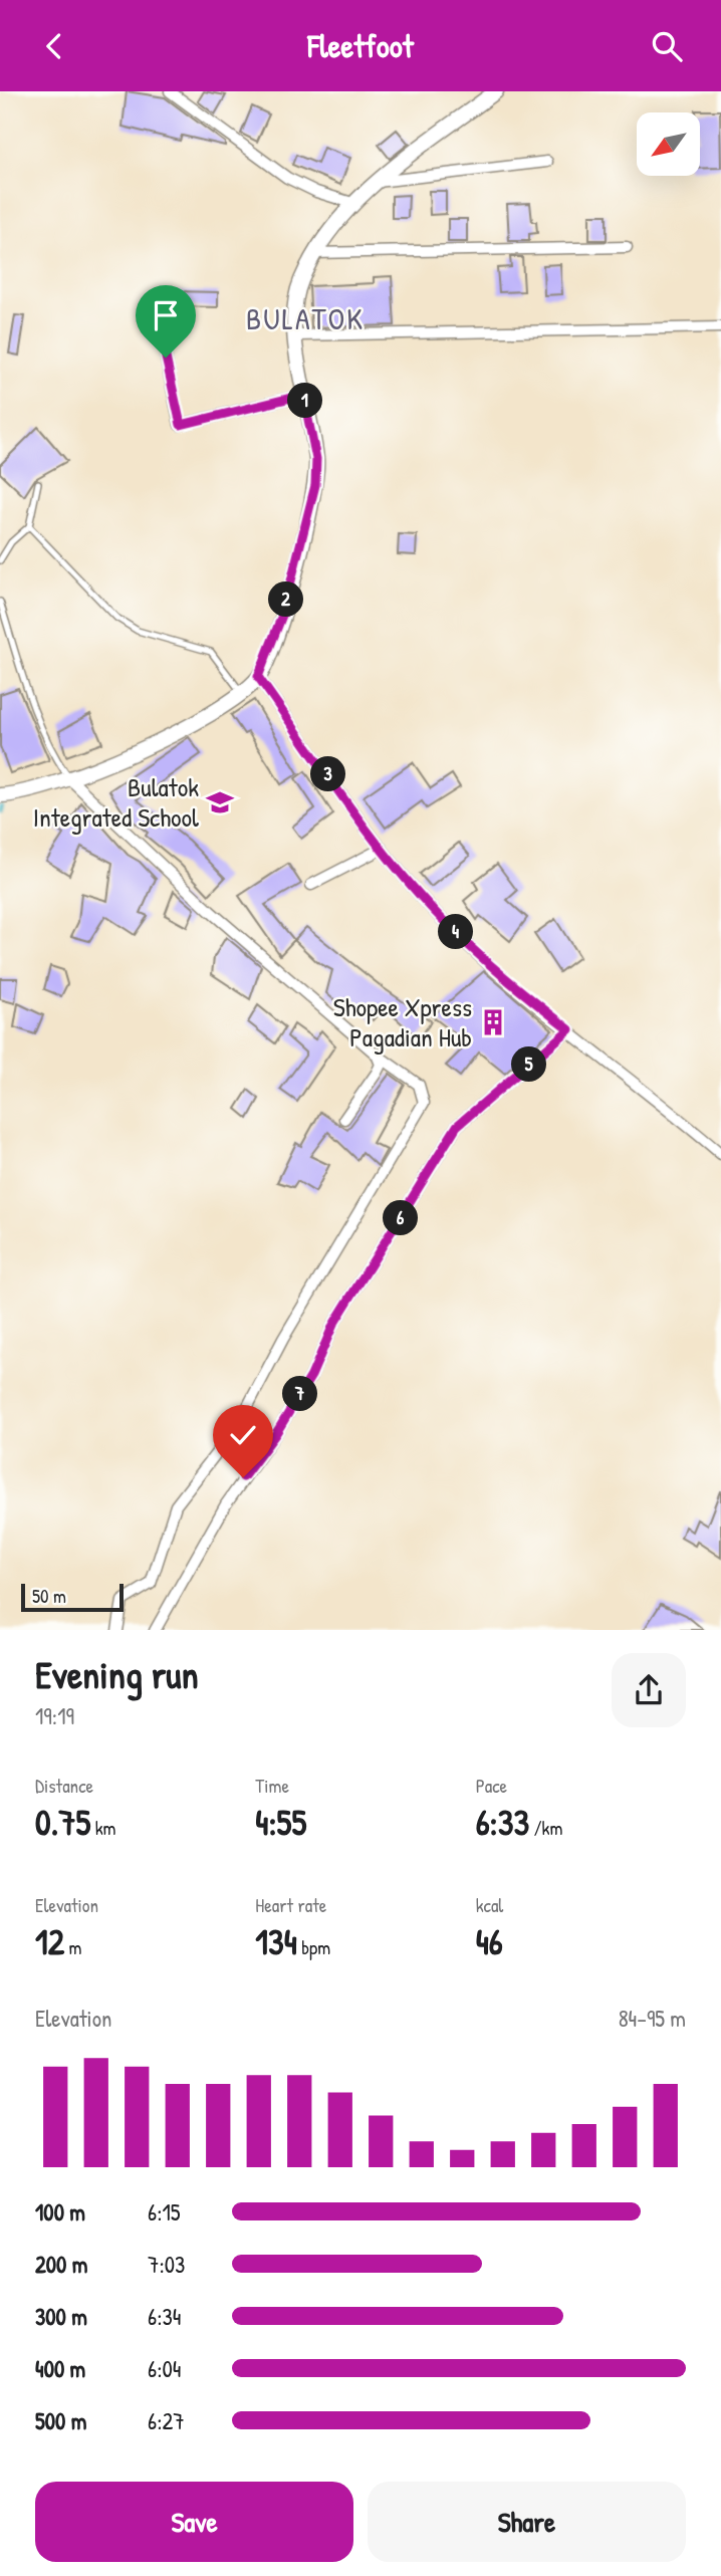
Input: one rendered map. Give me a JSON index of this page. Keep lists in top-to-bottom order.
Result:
{
  "districts": ["BULATOK"],
  "places": {
    "school or university": ["Bulatok Integrated School"],
    "building": ["Shopee Xpress Pagadian Hub"]
  },
  "scale_bar": "50 m",
  "north": "bottom left",
  "page": {
    "header": "Fleetfoot",
    "pins": [
      "1",
      "2",
      "3",
      "4",
      "5",
      "6",
      "7"
    ],
    "scale": "50 m",
    "heading": ["Evening run", "19:19"],
    "stats": [
      ["Distance", "0.75 km"],
      ["Time", "4:55"],
      ["Pace", "6:33 /km"],
      ["Elevation", "12 m"],
      ["Heart rate", "134 bpm"],
      ["kcal", "46"]
    ],
    "chart": ["Elevation", "84–95 m"],
    "list": [
      {
        "name": "100 m",
        "note": "6:15"
      },
      {
        "name": "200 m",
        "note": "7:03"
      },
      {
        "name": "300 m",
        "note": "6:34"
      },
      {
        "name": "400 m",
        "note": "6:04"
      },
      {
        "name": "500 m",
        "note": "6:27"
      }
    ],
    "buttons": ["Save", "Share"]
  }
}
